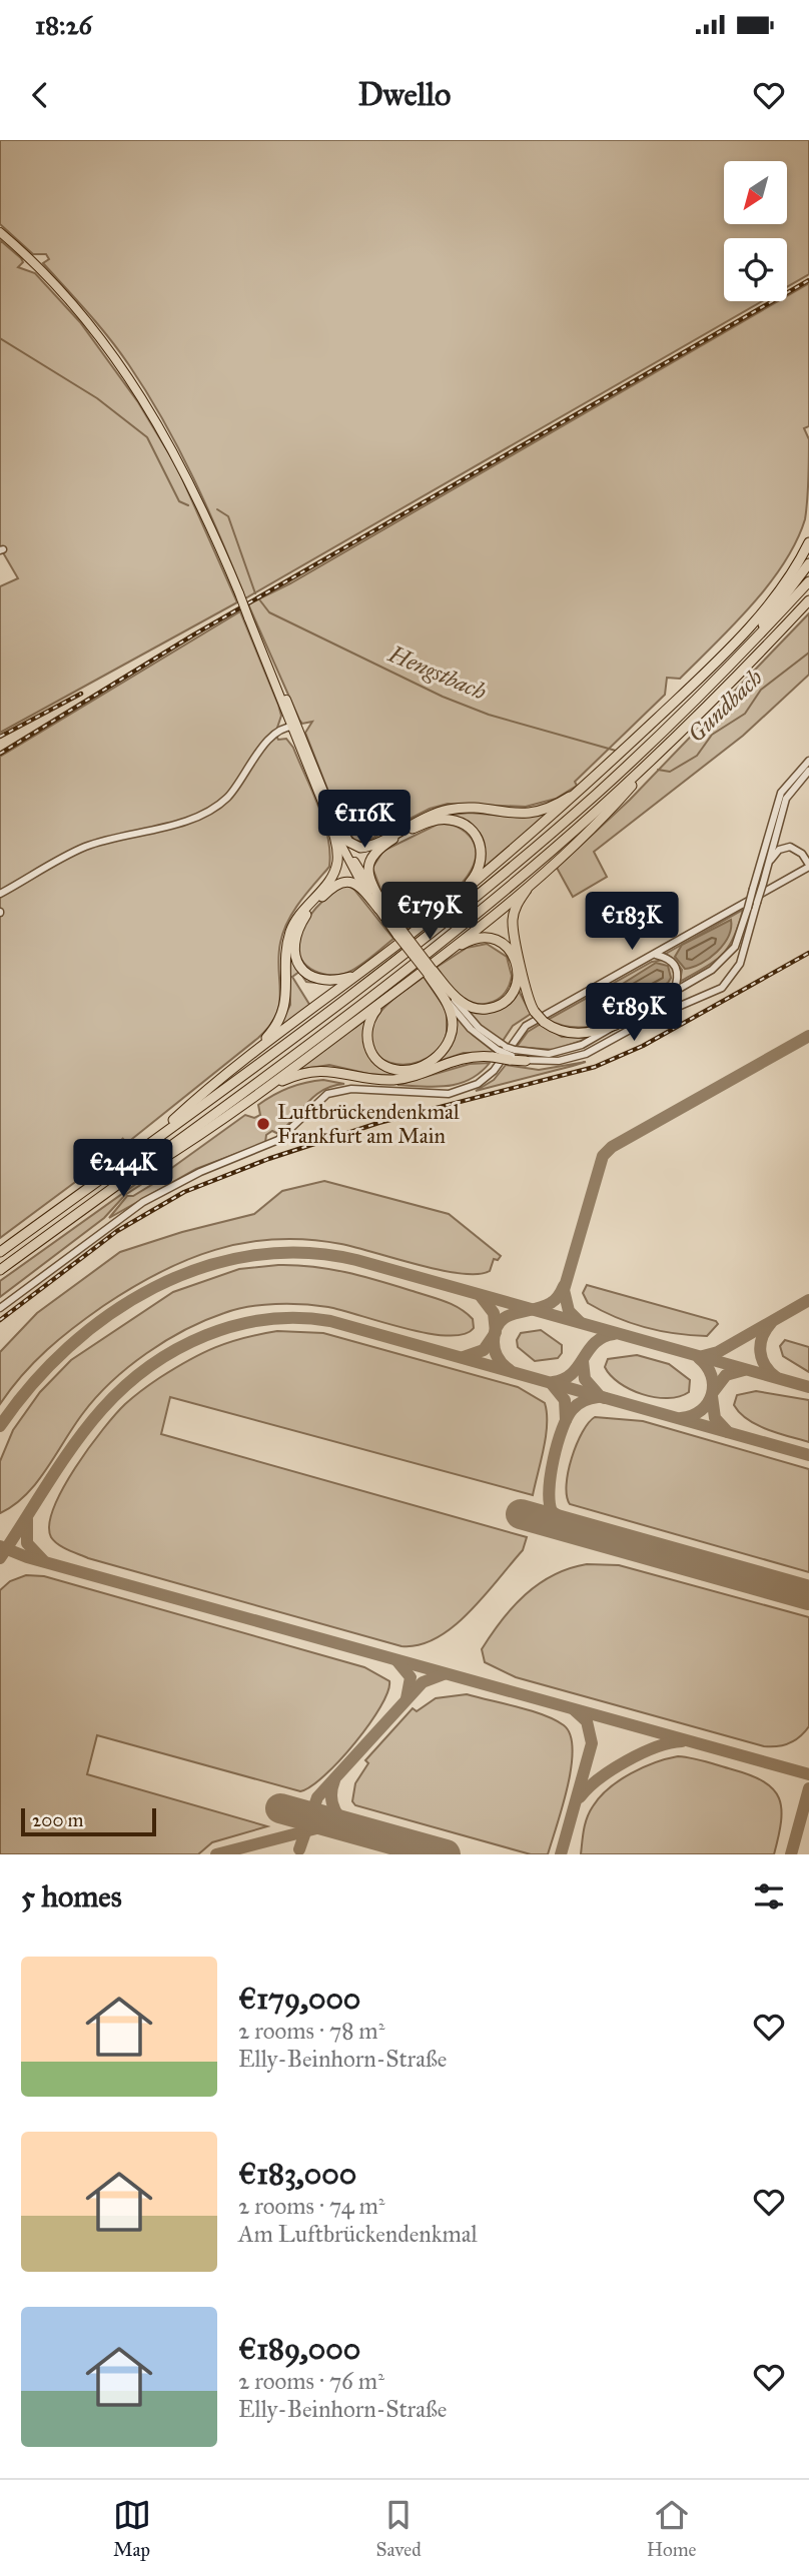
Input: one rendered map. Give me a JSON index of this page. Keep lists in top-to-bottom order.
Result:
{
  "water": ["Hengstbach", "Gundbach"],
  "places": ["Luftbrückendenkmal Frankfurt am Main"],
  "scale_bar": "200 m",
  "north": "bottom left",
  "page": {
    "status": "18:26",
    "header": "Dwello",
    "price": [
      "€116K",
      "€179K",
      "€183K",
      "€189K",
      "€244K"
    ],
    "scale": "200 m",
    "heading": "5 homes",
    "list": [
      {
        "name": "€179,000",
        "note": "2 rooms · 78 m² · Elly-Beinhorn-Straße"
      },
      {
        "name": "€183,000",
        "note": "2 rooms · 74 m² · Am Luftbrückendenkmal"
      },
      {
        "name": "€189,000",
        "note": "2 rooms · 76 m² · Elly-Beinhorn-Straße"
      }
    ],
    "tabs": ["Map", "Saved", "Home"]
  }
}
